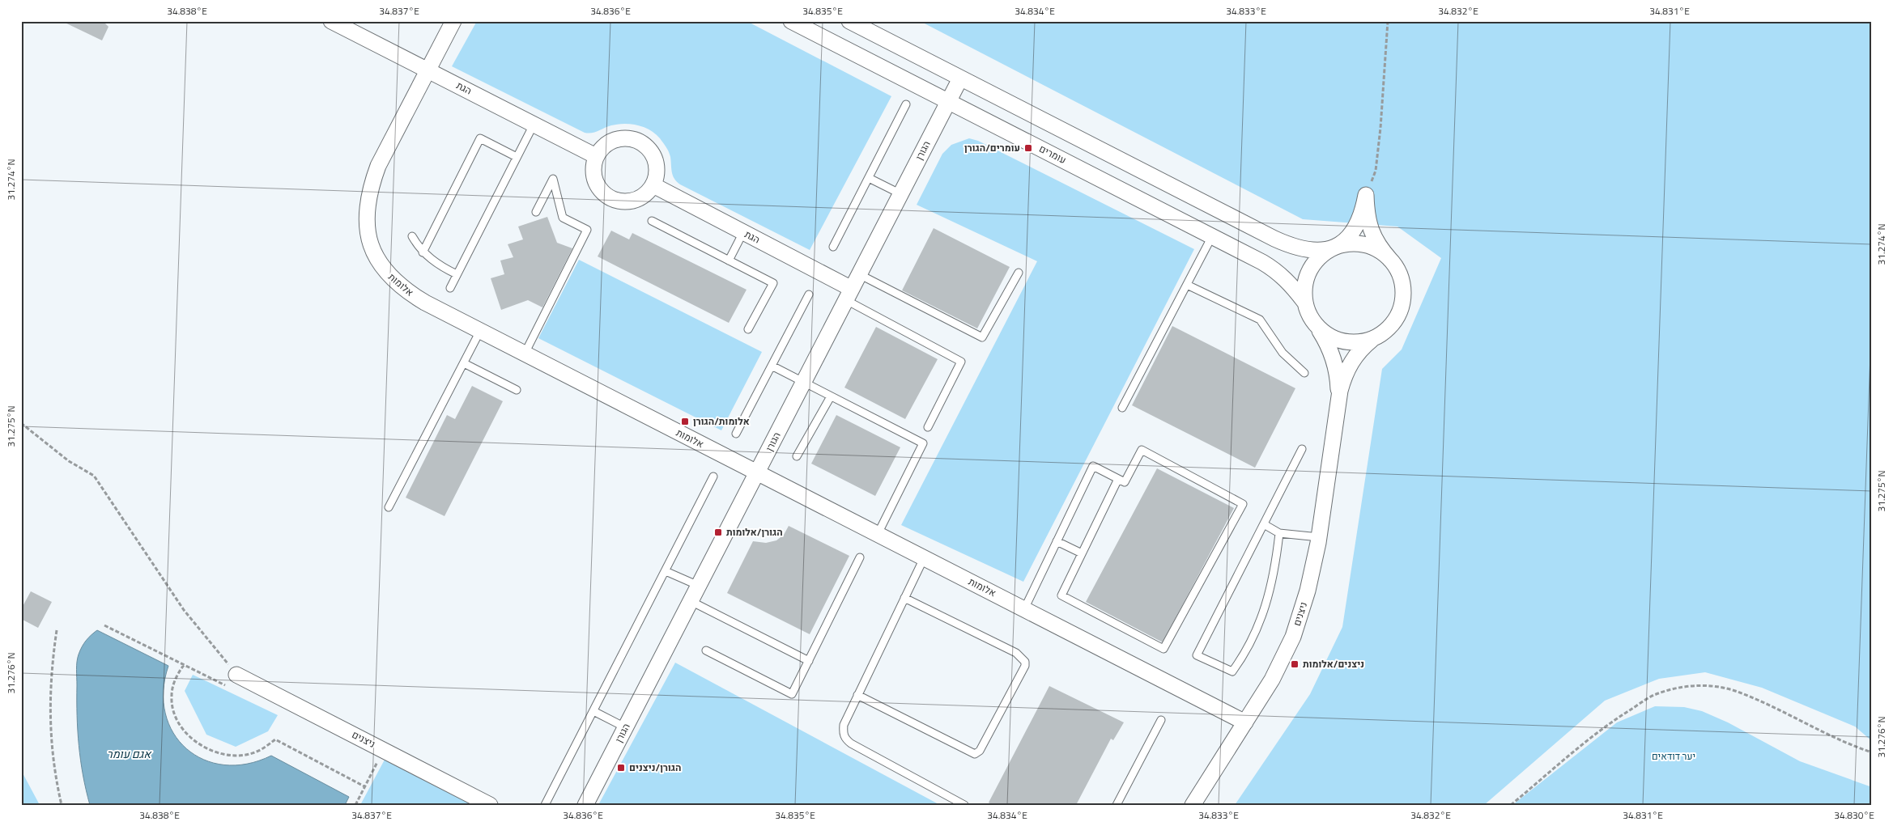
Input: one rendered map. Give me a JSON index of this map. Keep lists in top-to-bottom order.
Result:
{
  "streets": {
    "street": [
      "הגת",
      "הגורן",
      "עומרים",
      "אלומות",
      "ניצנים"
    ]
  },
  "crossings": [
    ["הגת", "הגורן"],
    ["הגת", "אלומות"],
    ["הגורן", "עומרים"],
    ["הגורן", "אלומות"],
    ["עומרים", "ניצנים"],
    ["אלומות", "ניצנים"]
  ],
  "water": ["אגם עומר"],
  "parks": ["יער דודאים"],
  "places": {
    "transit": [
      "עומרים/הגורן",
      "אלומות/הגורן",
      "הגורן/אלומות",
      "ניצנים/אלומות",
      "הגורן/ניצנים"
    ]
  },
  "coordinates": [
    "34.838°E",
    "34.837°E",
    "34.836°E",
    "34.835°E",
    "34.834°E",
    "34.833°E",
    "34.832°E",
    "34.831°E",
    "31.274°N",
    "31.275°N",
    "31.276°N",
    "34.830°E"
  ]
}
